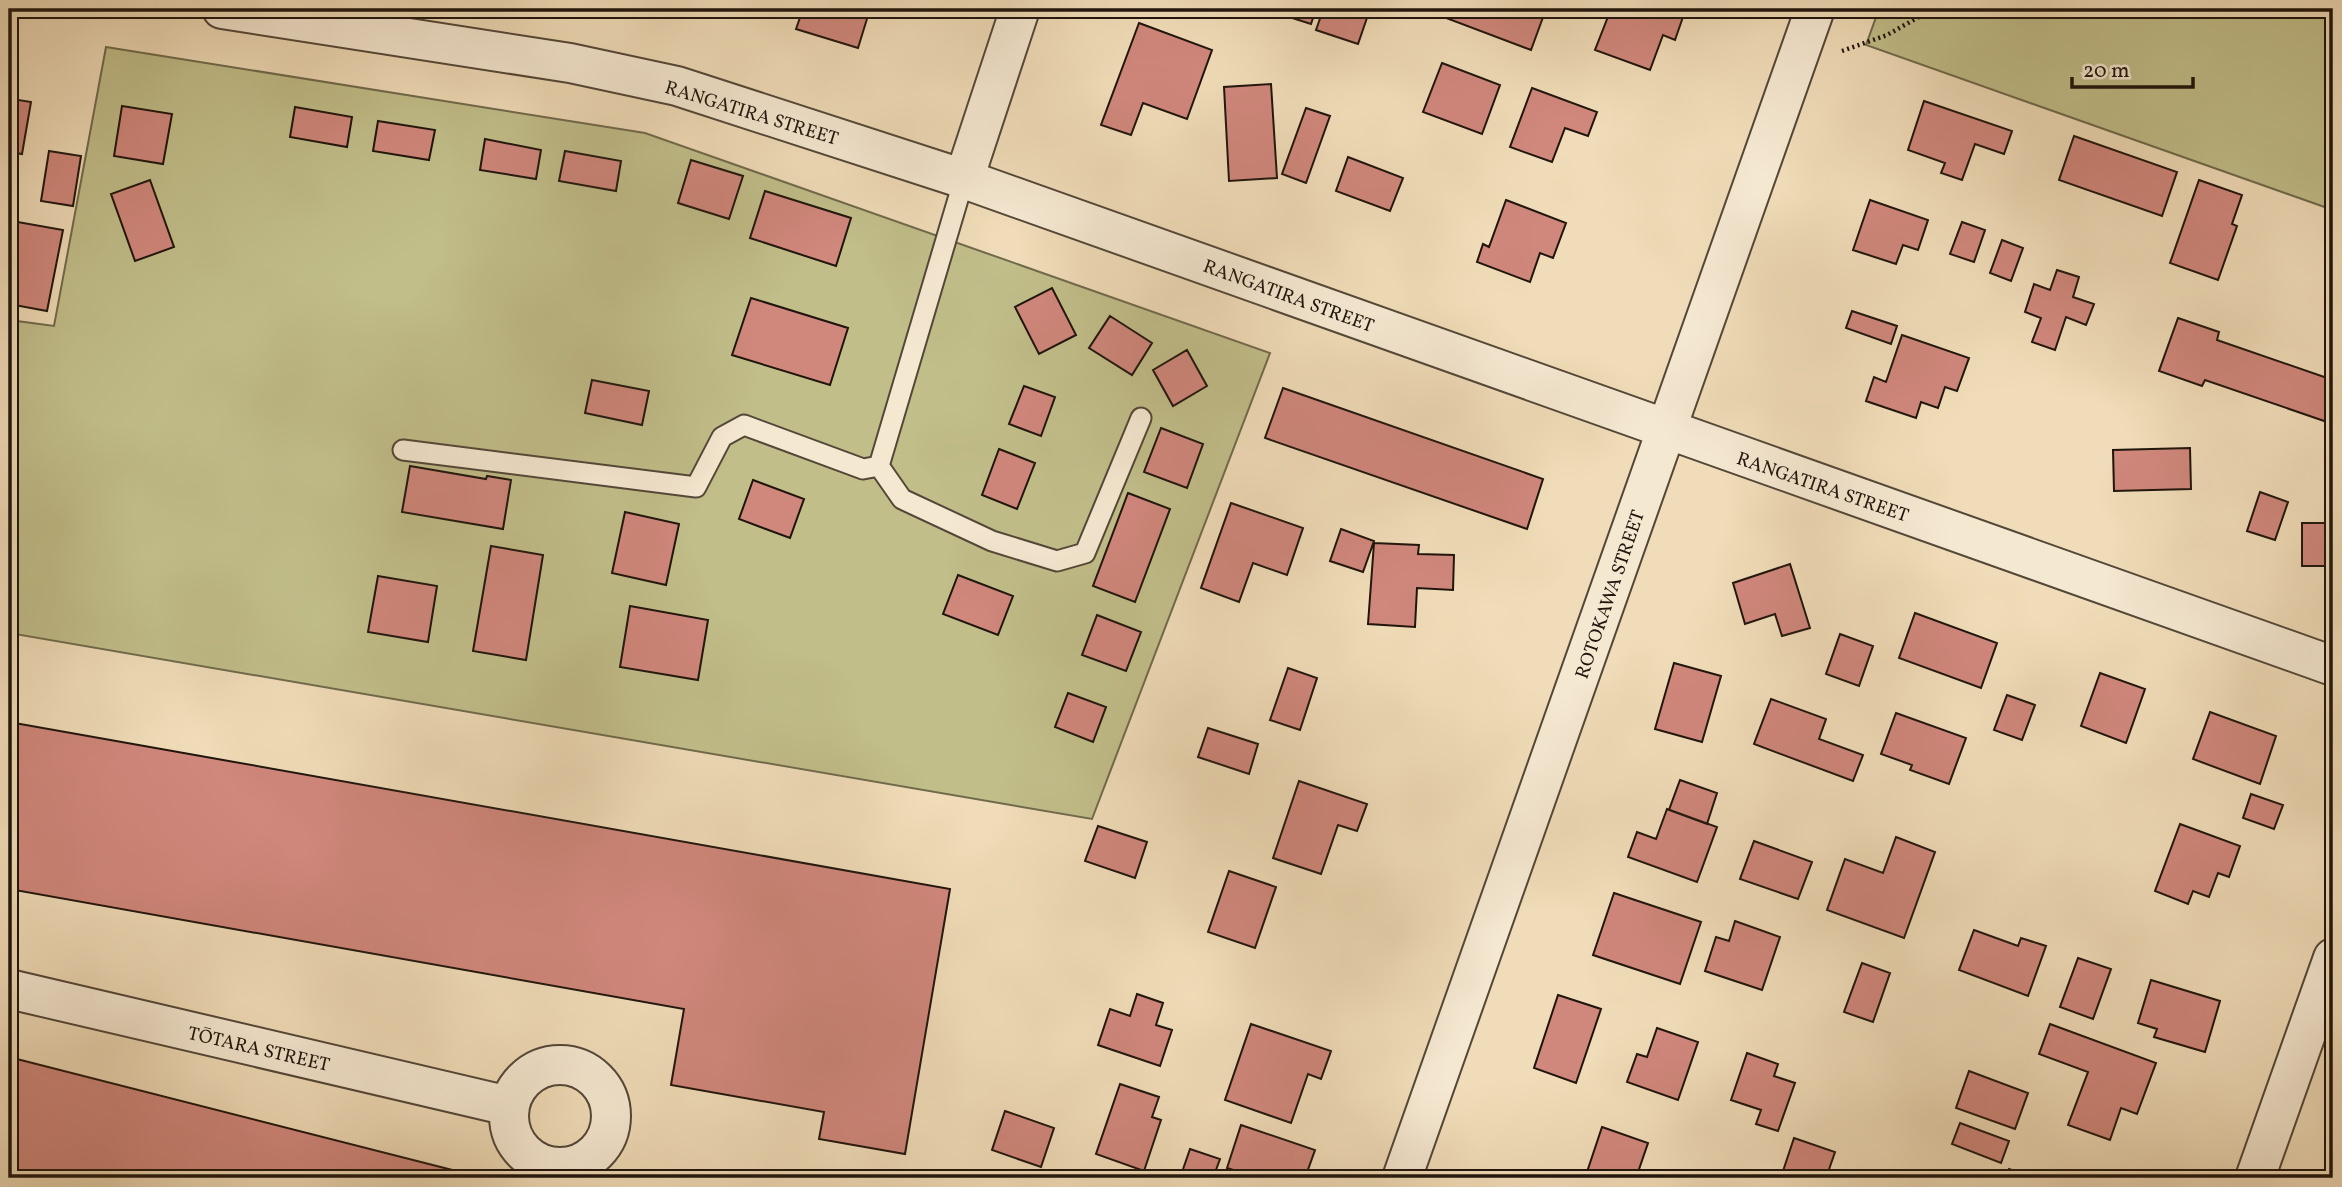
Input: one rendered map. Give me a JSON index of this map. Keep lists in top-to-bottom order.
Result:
{
  "streets": {
    "street": ["RANGATIRA STREET", "ROTOKAWA STREET", "TŌTARA STREET"]
  },
  "crossings": [
    ["RANGATIRA STREET", "ROTOKAWA STREET"]
  ],
  "scale_bar": "20 m"
}
